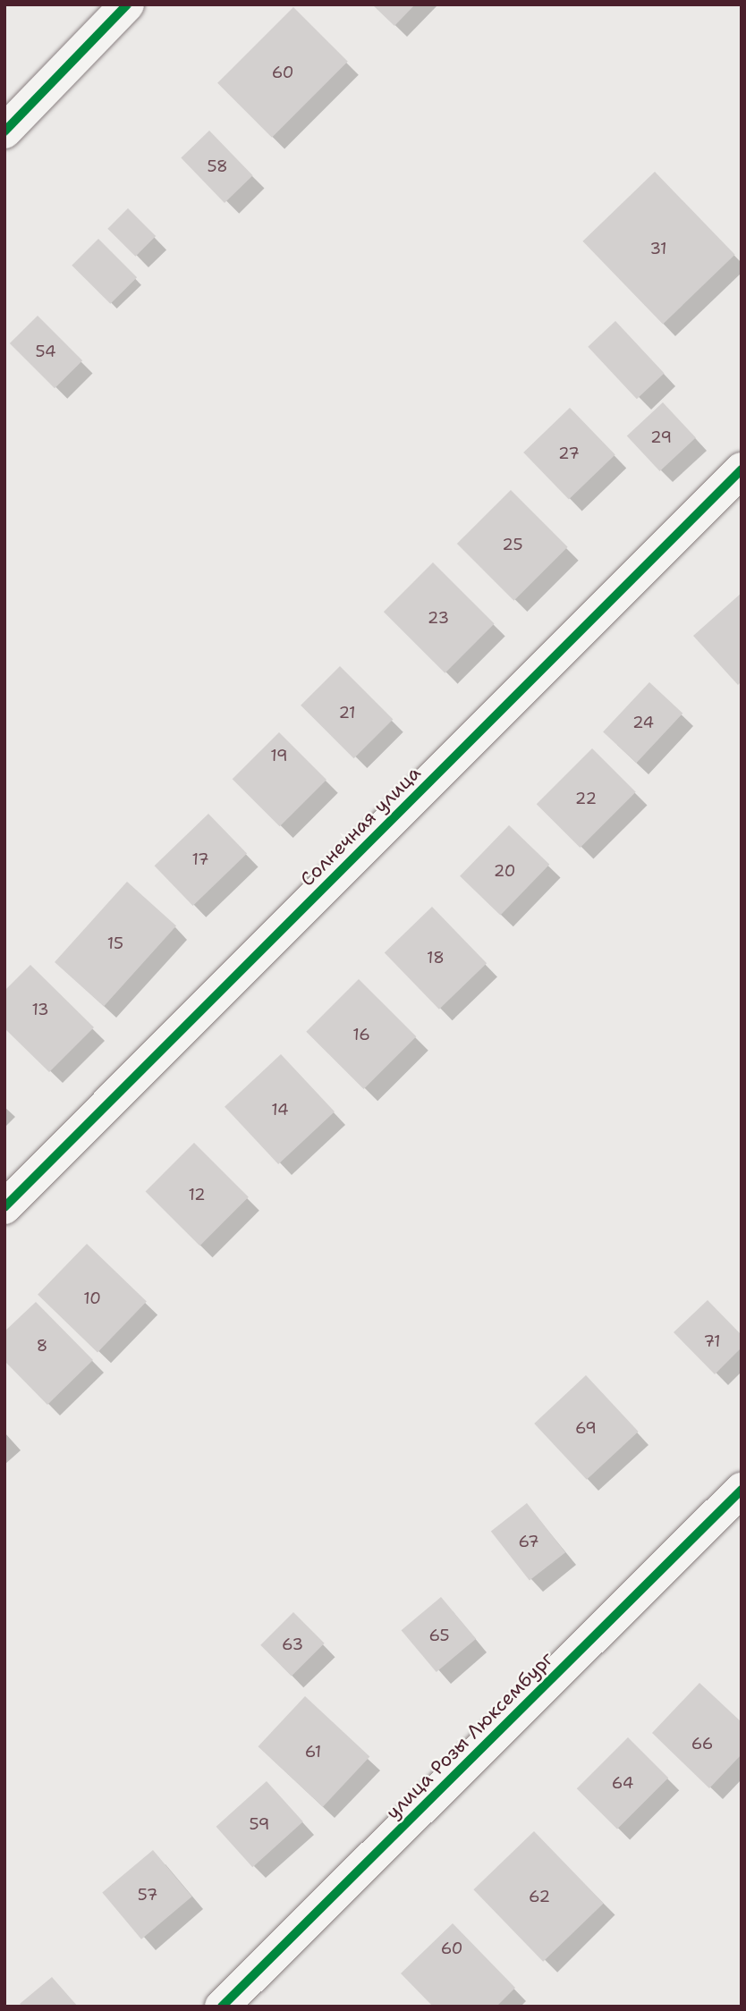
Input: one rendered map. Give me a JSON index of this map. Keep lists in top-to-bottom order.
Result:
{
  "streets": {
    "street": ["Солнечная улица", "улица Розы Люксембург"]
  },
  "house_numbers": [
    "60",
    "58",
    "31",
    "54",
    "29",
    "27",
    "25",
    "23",
    "21",
    "24",
    "19",
    "22",
    "17",
    "20",
    "15",
    "18",
    "13",
    "16",
    "14",
    "12",
    "10",
    "71",
    "8",
    "69",
    "67",
    "65",
    "63",
    "66",
    "61",
    "64",
    "59",
    "57",
    "62",
    "60"
  ]
}
